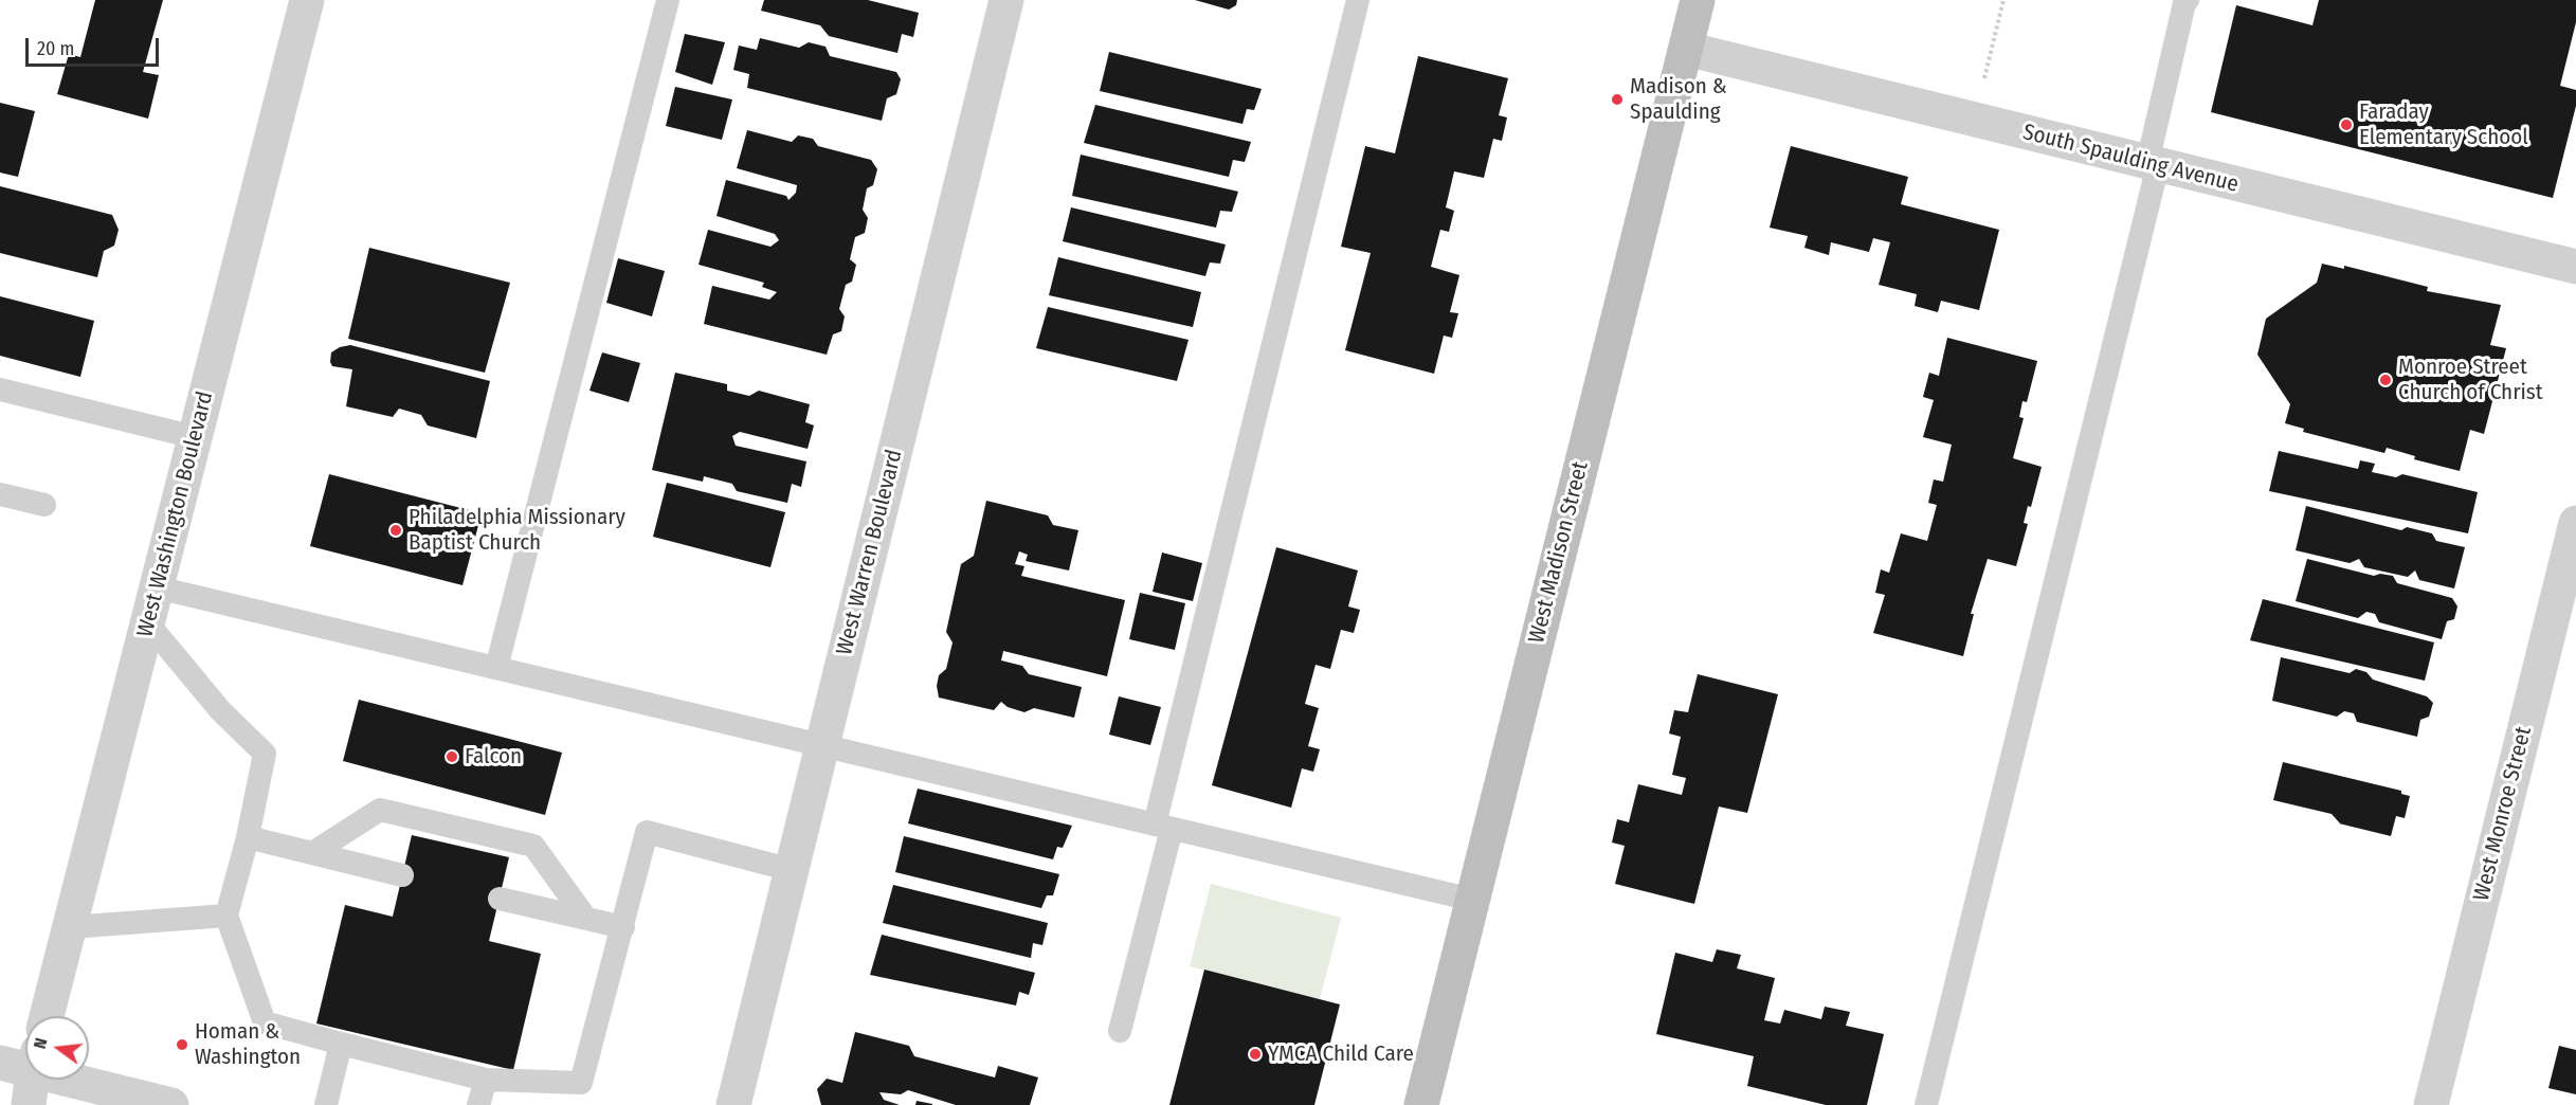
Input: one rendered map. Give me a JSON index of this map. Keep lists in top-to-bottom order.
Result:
{
  "streets": {
    "main road": ["West Madison Street"],
    "street": [
      "South Spaulding Avenue",
      "West Washington Boulevard",
      "West Warren Boulevard",
      "West Monroe Street"
    ]
  },
  "crossings": [
    ["South Spaulding Avenue", "West Madison Street"]
  ],
  "places": [
    "Madison & Spaulding",
    "Faraday Elementary School",
    "Monroe Street Church of Christ",
    "Philadelphia Missionary Baptist Church",
    "Falcon",
    "Homan & Washington",
    "YMCA Child Care"
  ],
  "scale_bar": "20 m",
  "north": "left"
}
